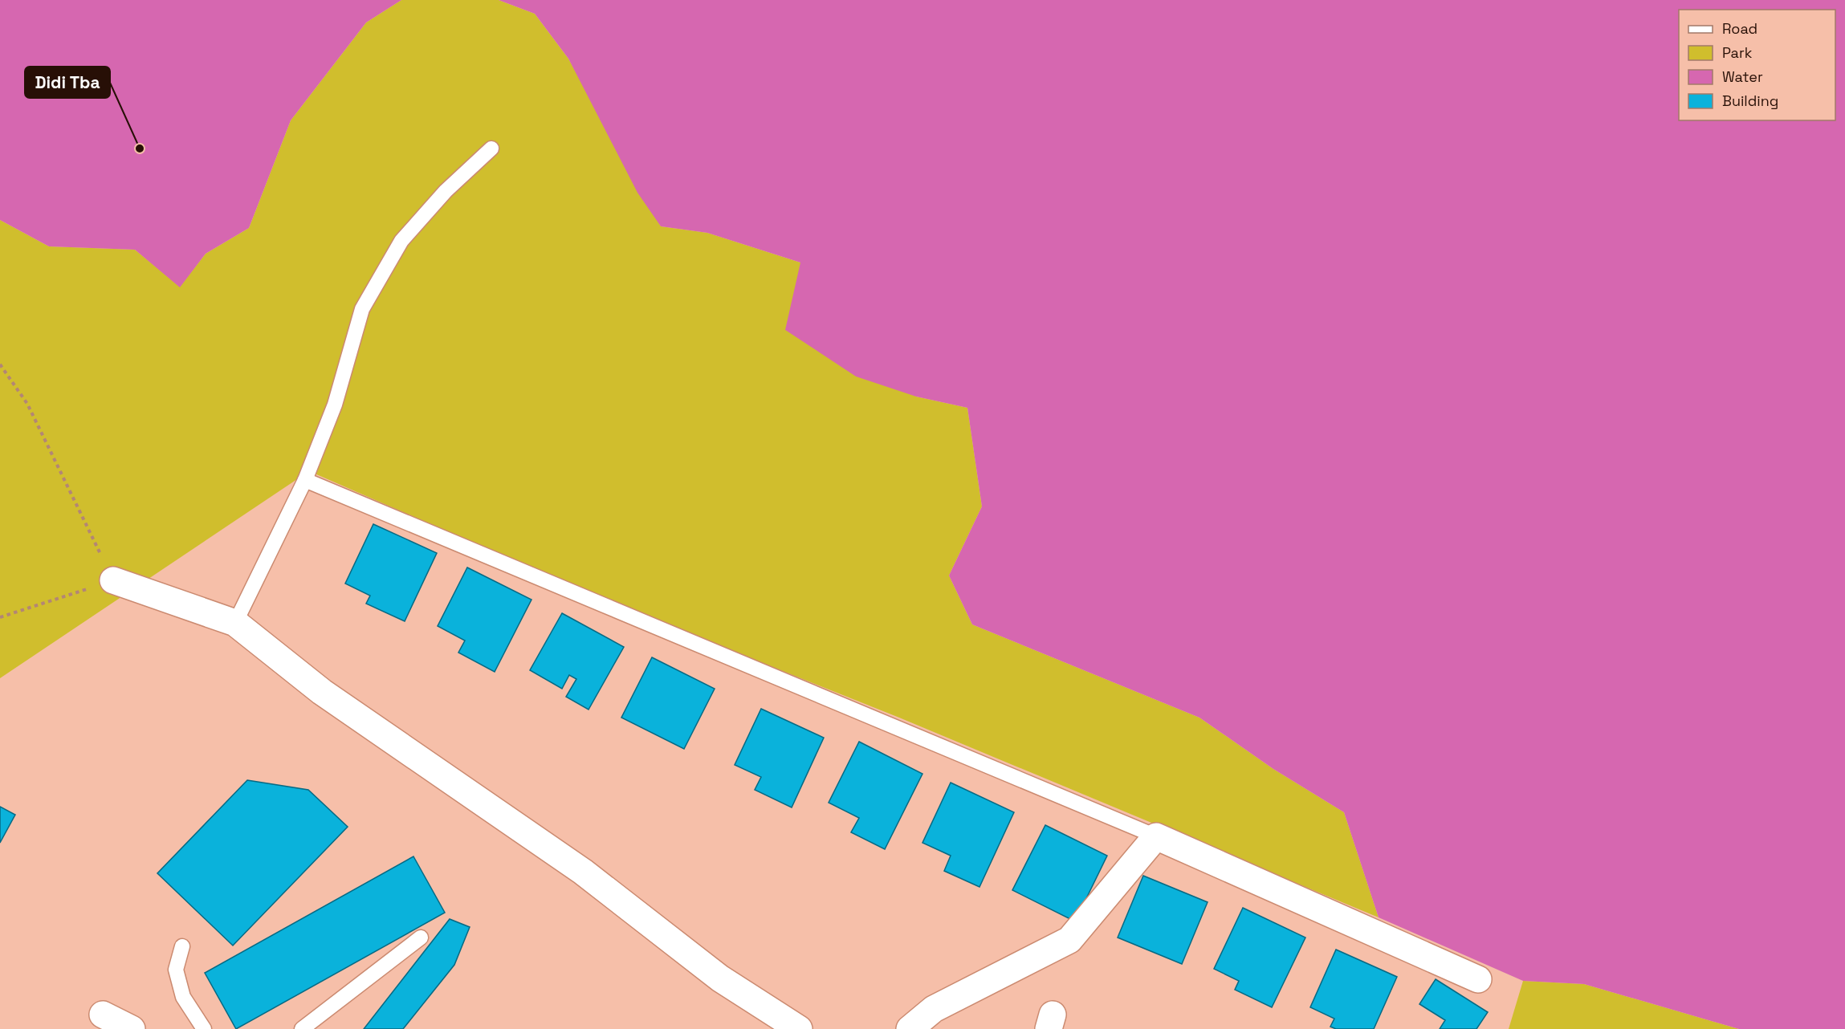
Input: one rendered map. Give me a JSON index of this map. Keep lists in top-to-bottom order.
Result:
{
  "places": ["Didi Tba"],
  "legend": [
    "Road",
    "Park",
    "Water",
    "Building"
  ]
}
